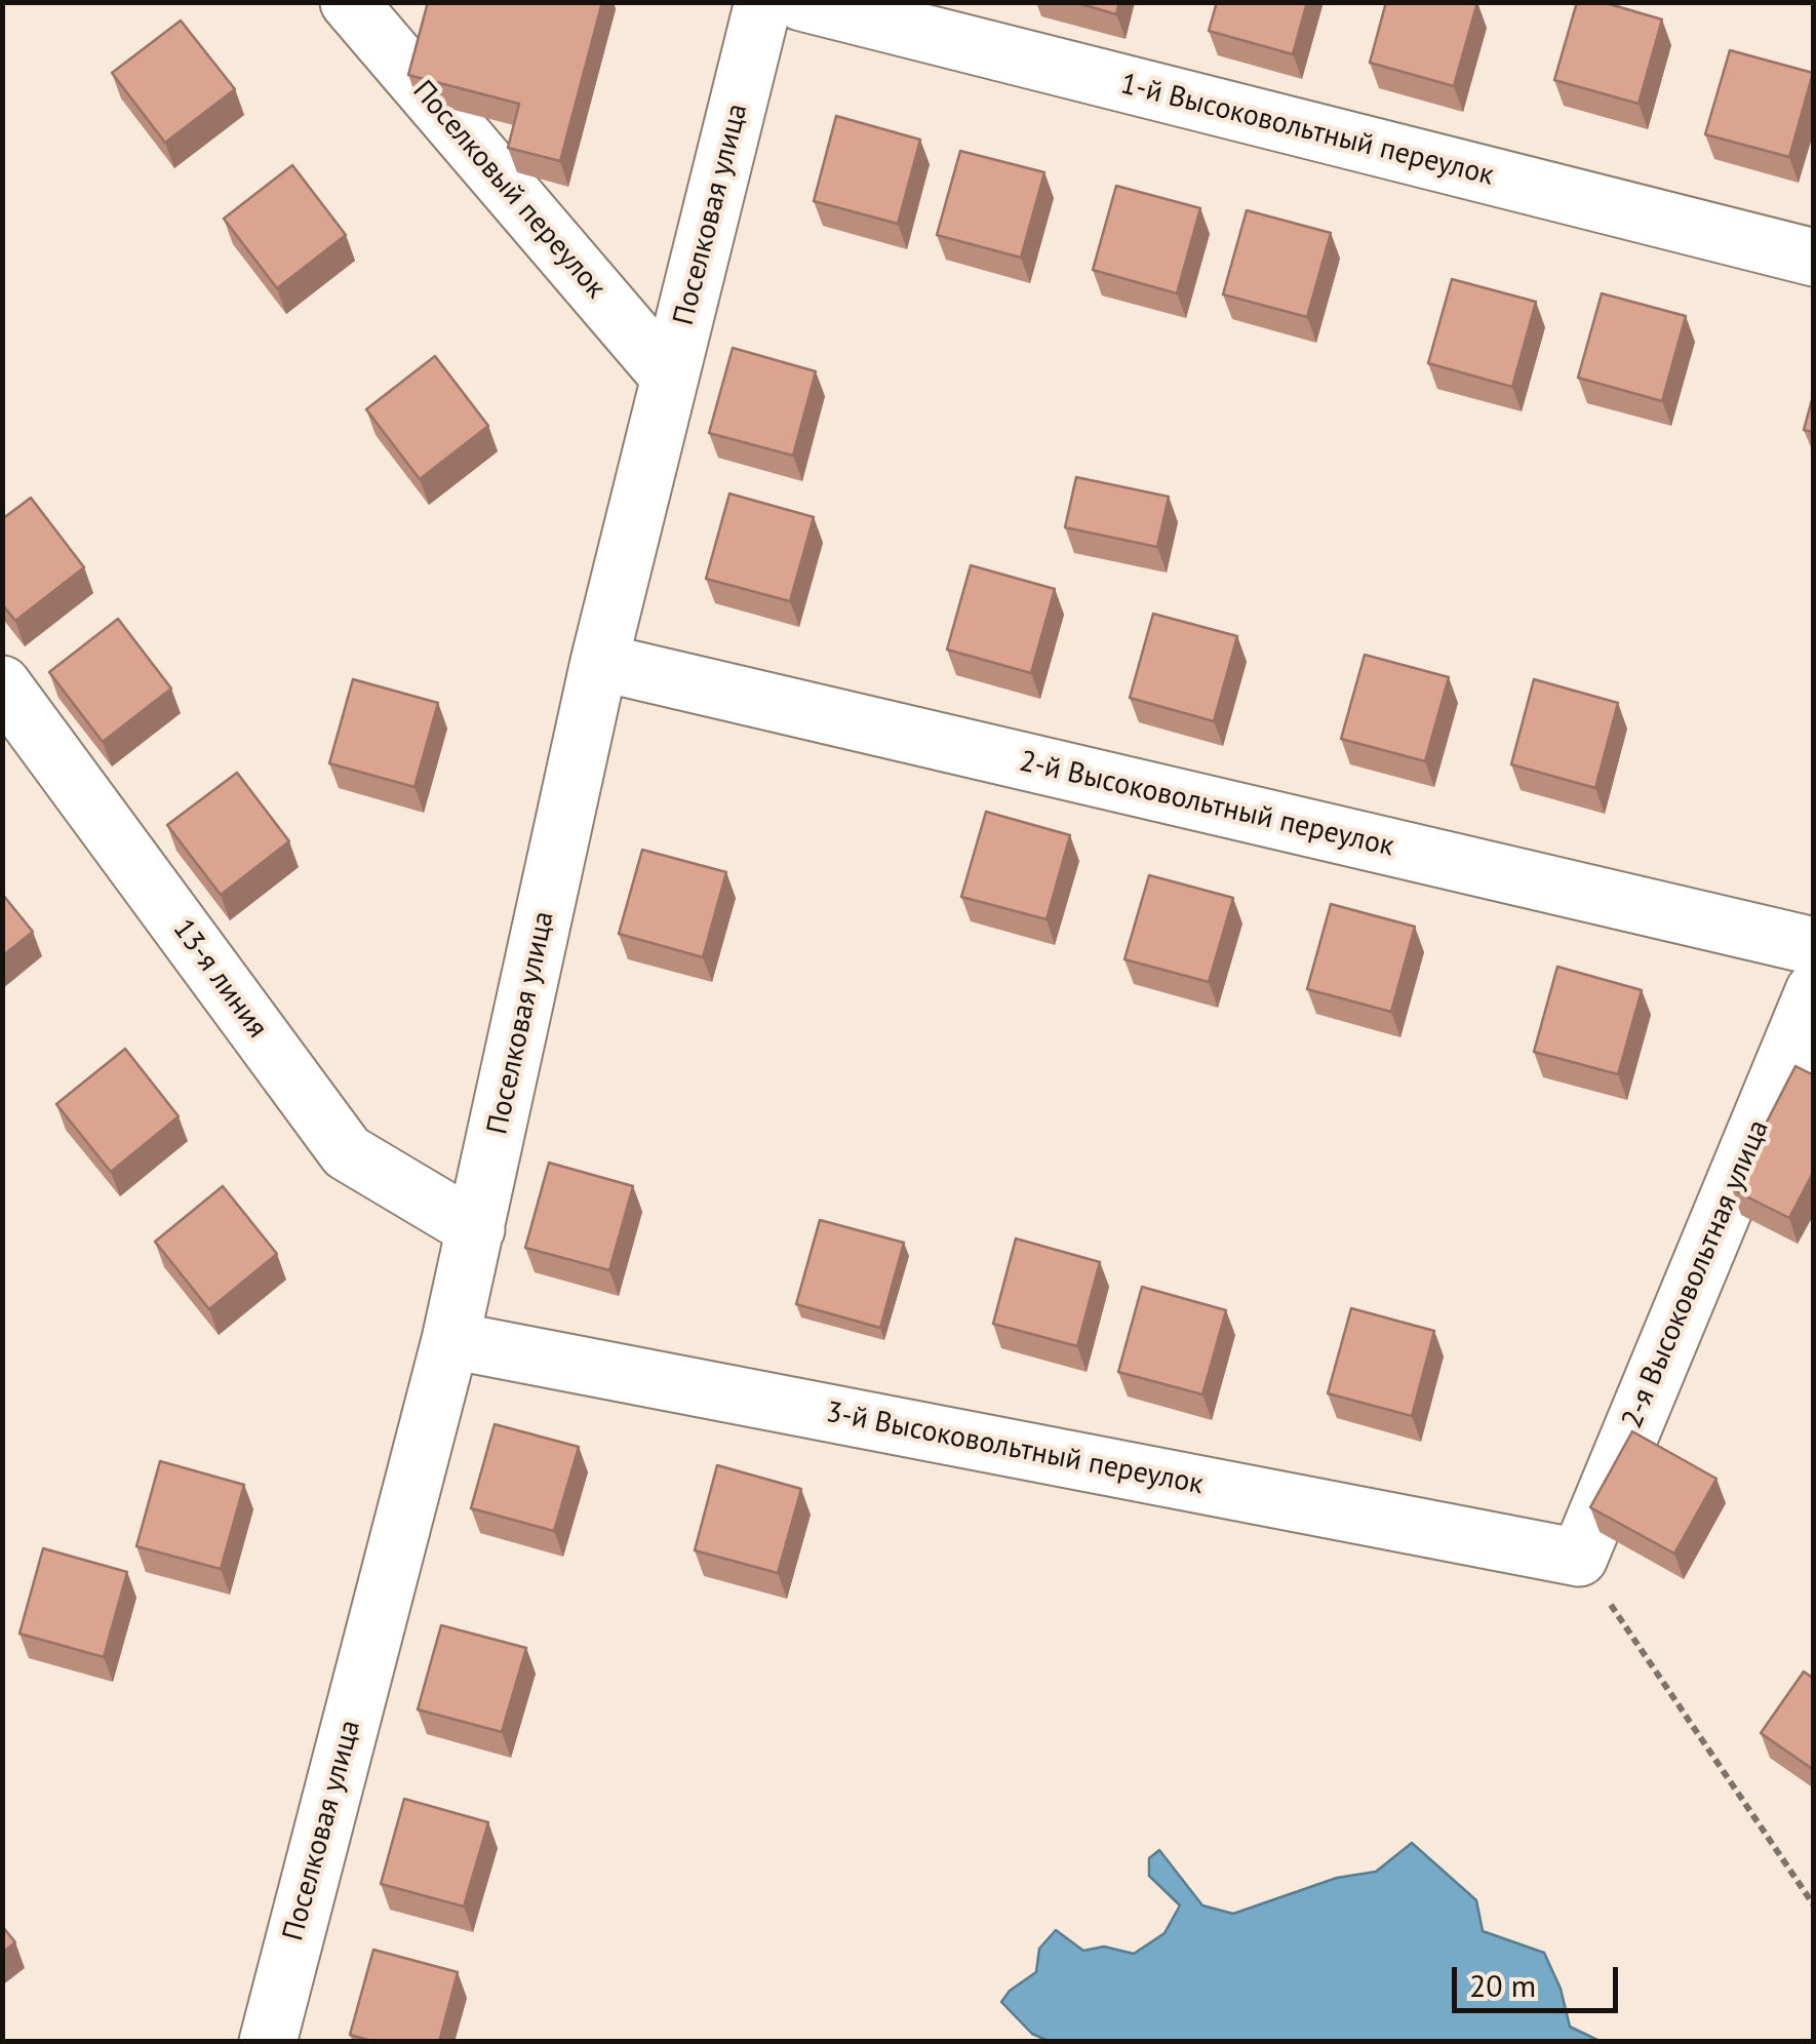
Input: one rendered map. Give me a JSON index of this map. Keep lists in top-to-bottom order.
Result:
{
  "streets": {
    "street": [
      "1-й Высоковольтный переулок",
      "Поселковый переулок",
      "Поселковая улица",
      "2-й Высоковольтный переулок",
      "13-я линия",
      "2-я Высоковольтная улица",
      "3-й Высоковольтный переулок"
    ]
  },
  "crossings": [
    ["Поселковый переулок", "Поселковая улица"],
    ["Поселковая улица", "2-й Высоковольтный переулок"],
    ["Поселковая улица", "13-я линия"],
    ["Поселковая улица", "3-й Высоковольтный переулок"],
    ["2-я Высоковольтная улица", "3-й Высоковольтный переулок"]
  ],
  "scale_bar": "20 m"
}
